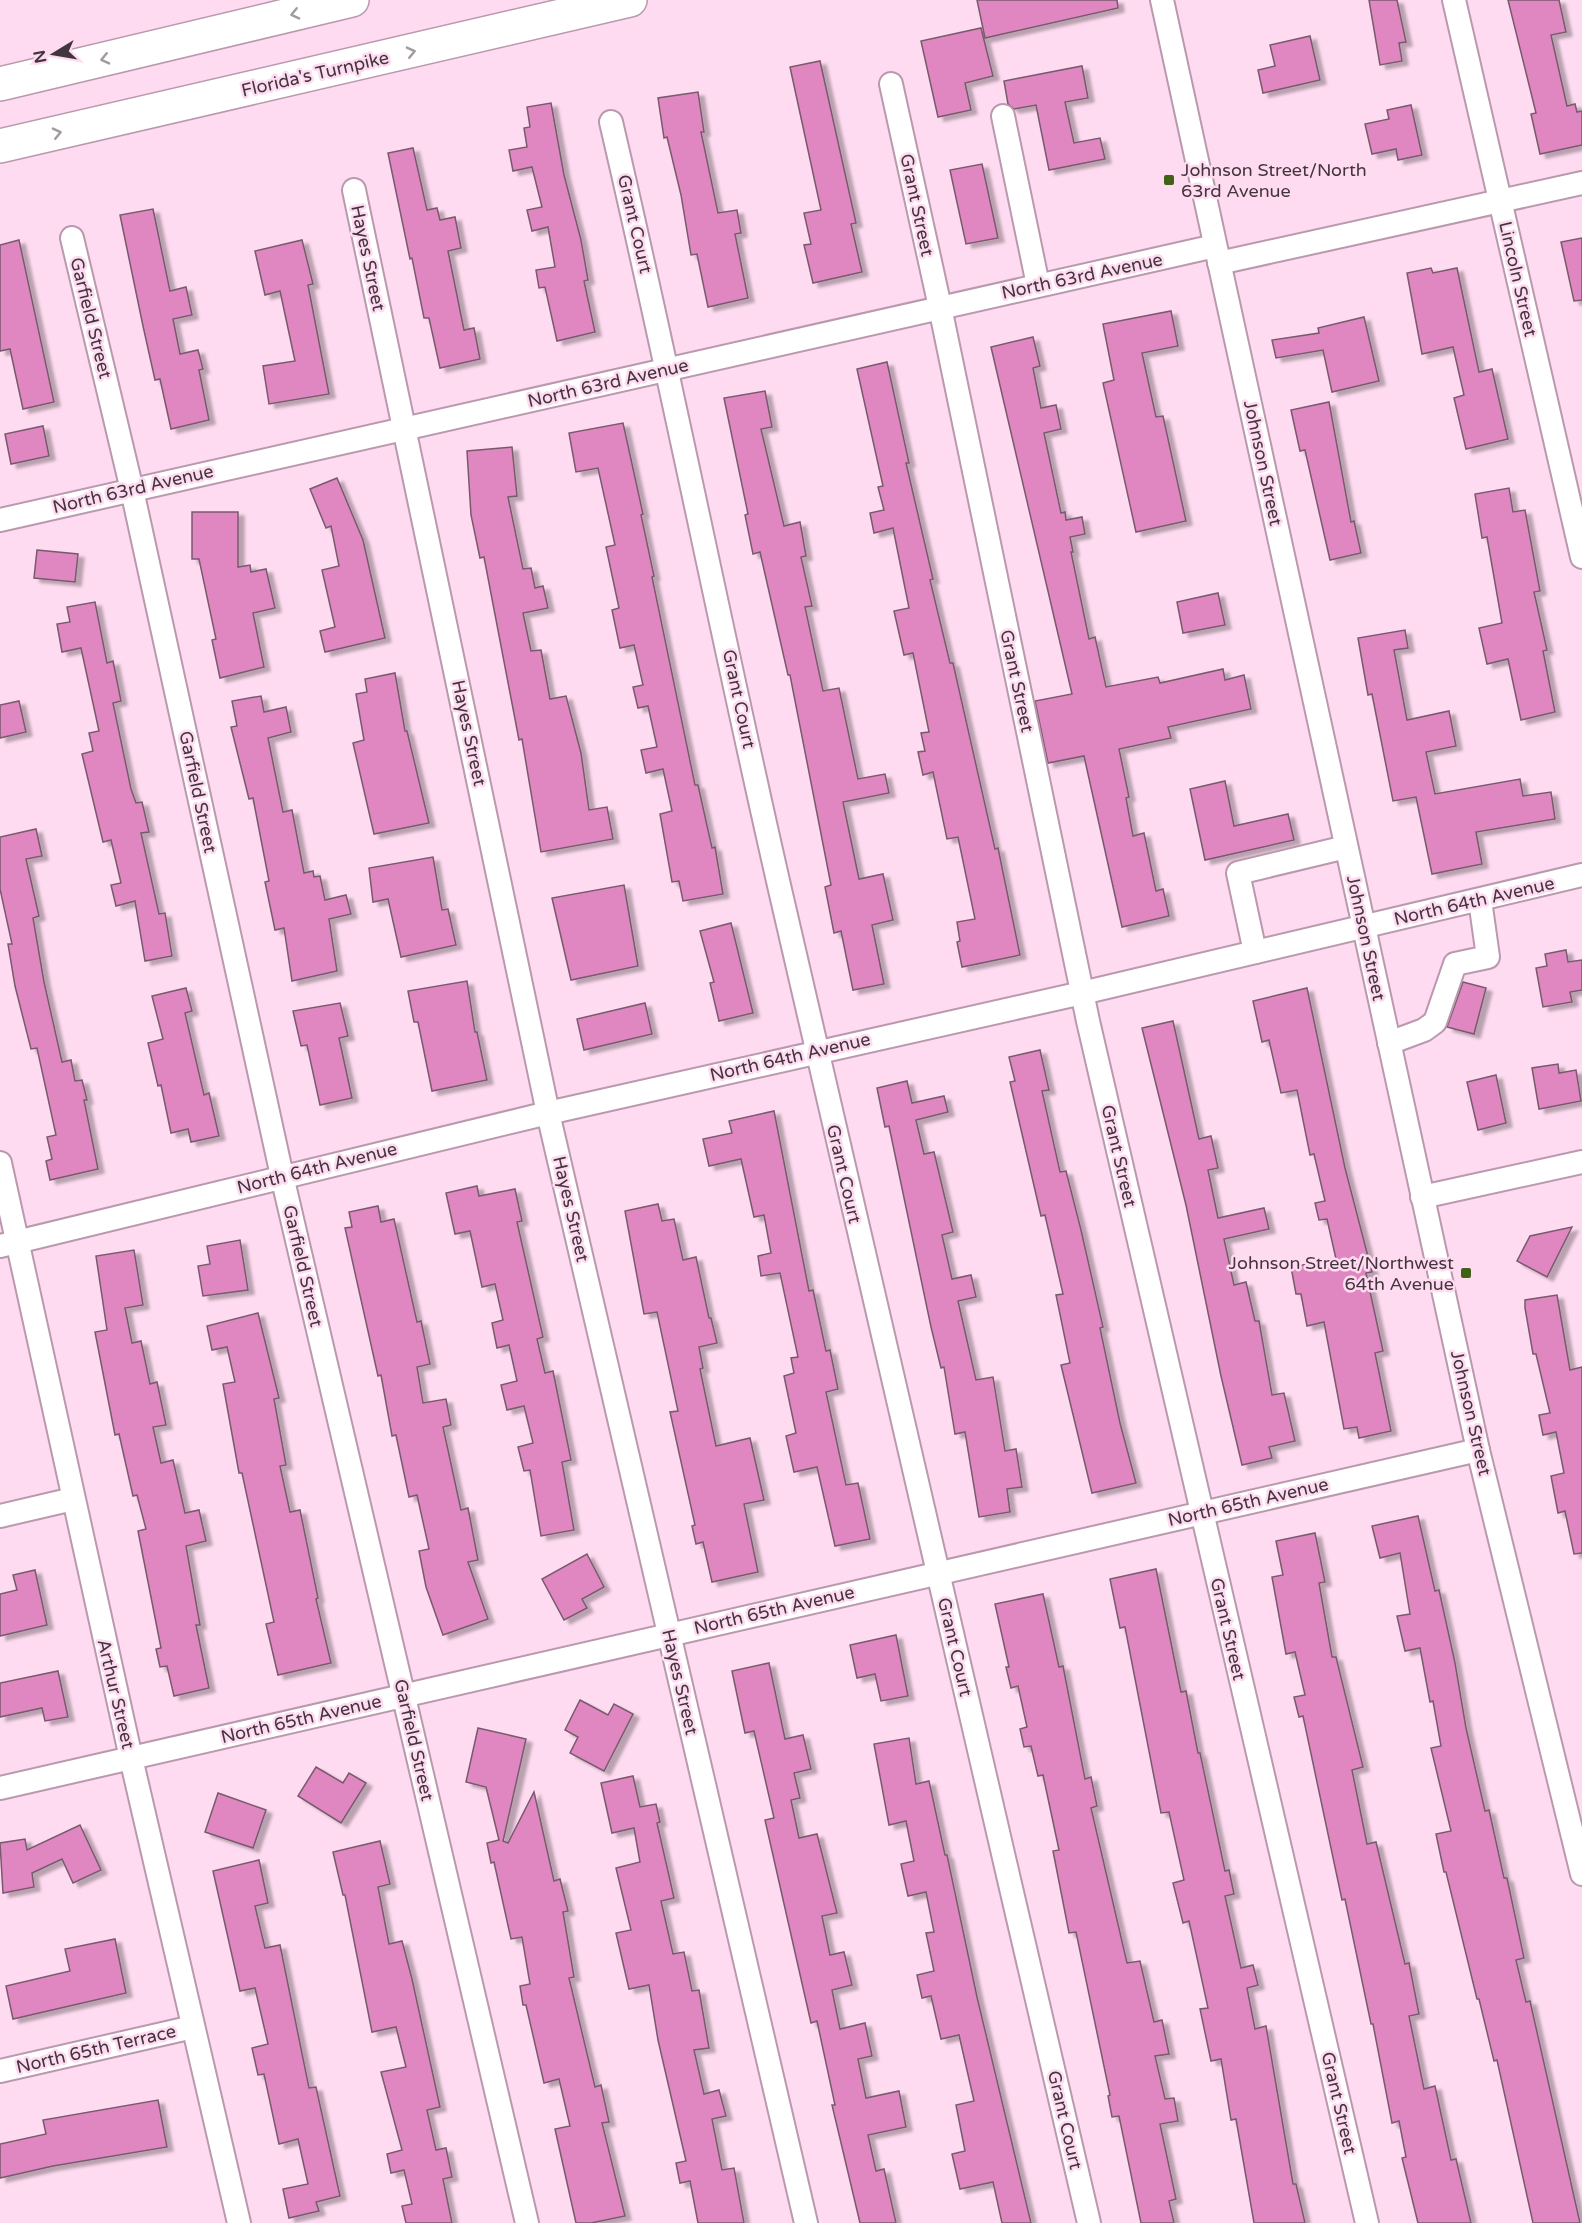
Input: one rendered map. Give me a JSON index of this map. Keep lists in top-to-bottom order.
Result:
{
  "streets": {
    "highway": ["Florida's Turnpike"],
    "street": [
      "Grant Street",
      "Grant Court",
      "Hayes Street",
      "North 63rd Avenue",
      "Lincoln Street",
      "Garfield Street",
      "Johnson Street",
      "North 64th Avenue",
      "North 65th Avenue",
      "Arthur Street",
      "North 65th Terrace"
    ]
  },
  "crossings": [
    ["Grant Street", "North 63rd Avenue"],
    ["Grant Street", "North 64th Avenue"],
    ["Grant Street", "North 65th Avenue"],
    ["Grant Court", "North 63rd Avenue"],
    ["Grant Court", "North 64th Avenue"],
    ["Grant Court", "North 65th Avenue"],
    ["Hayes Street", "North 63rd Avenue"],
    ["Hayes Street", "North 64th Avenue"],
    ["Hayes Street", "North 65th Avenue"],
    ["North 63rd Avenue", "Lincoln Street"],
    ["North 63rd Avenue", "Garfield Street"],
    ["North 63rd Avenue", "Johnson Street"],
    ["Garfield Street", "North 64th Avenue"],
    ["Garfield Street", "North 65th Avenue"],
    ["Johnson Street", "North 64th Avenue"],
    ["Johnson Street", "North 65th Avenue"],
    ["North 64th Avenue", "Arthur Street"],
    ["North 65th Avenue", "Arthur Street"],
    ["Arthur Street", "North 65th Terrace"]
  ],
  "places": {
    "transit": ["Johnson Street/North 63rd Avenue", "Johnson Street/Northwest 64th Avenue"]
  },
  "north": "left"
}
